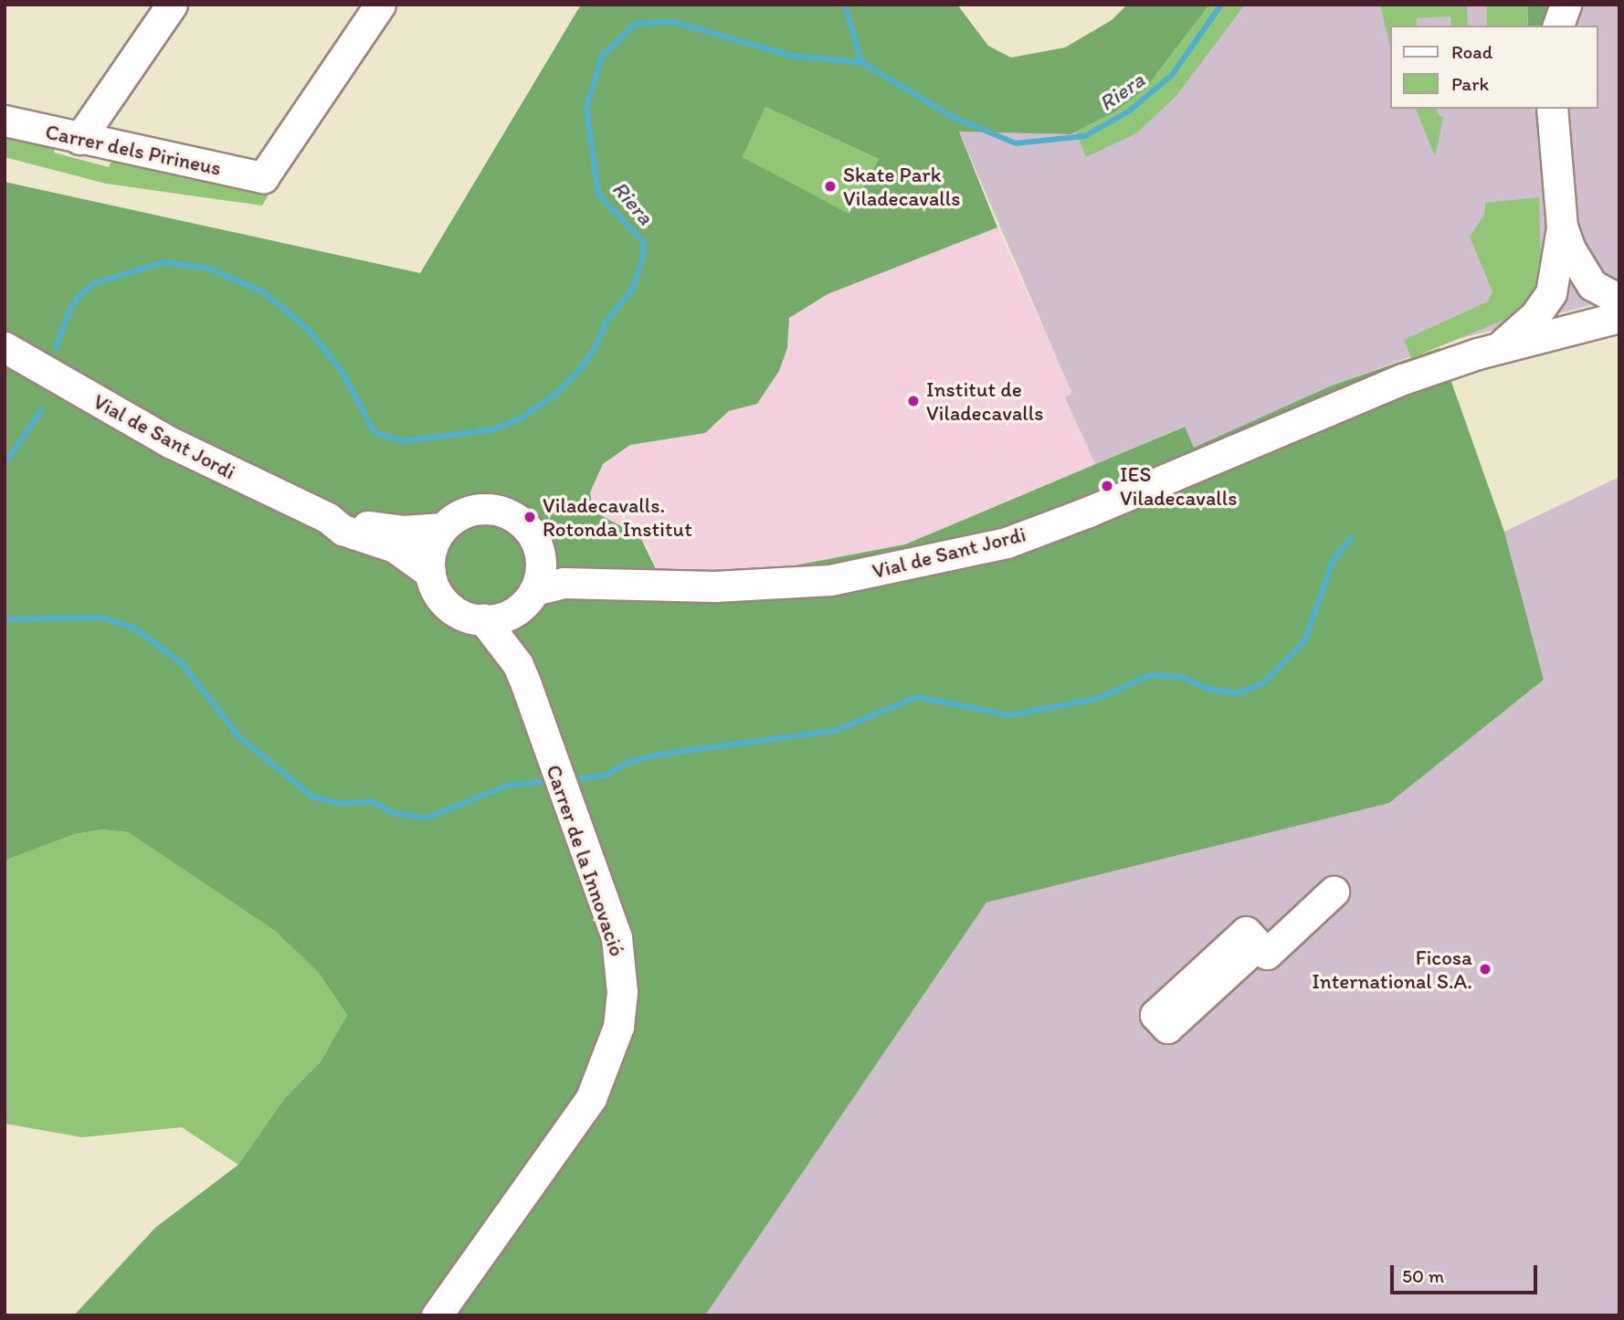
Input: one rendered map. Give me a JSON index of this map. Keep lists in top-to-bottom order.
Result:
{
  "streets": {
    "street": ["Carrer dels Pirineus", "Vial de Sant Jordi", "Carrer de la Innovació"]
  },
  "crossings": [
    ["Vial de Sant Jordi", "Carrer de la Innovació"]
  ],
  "water": ["Riera"],
  "places": [
    "Skate Park Viladecavalls",
    "Institut de Viladecavalls",
    "IES Viladecavalls",
    "Viladecavalls. Rotonda Institut",
    "Ficosa International S.A."
  ],
  "legend": ["Road", "Park"],
  "scale_bar": "50 m"
}
